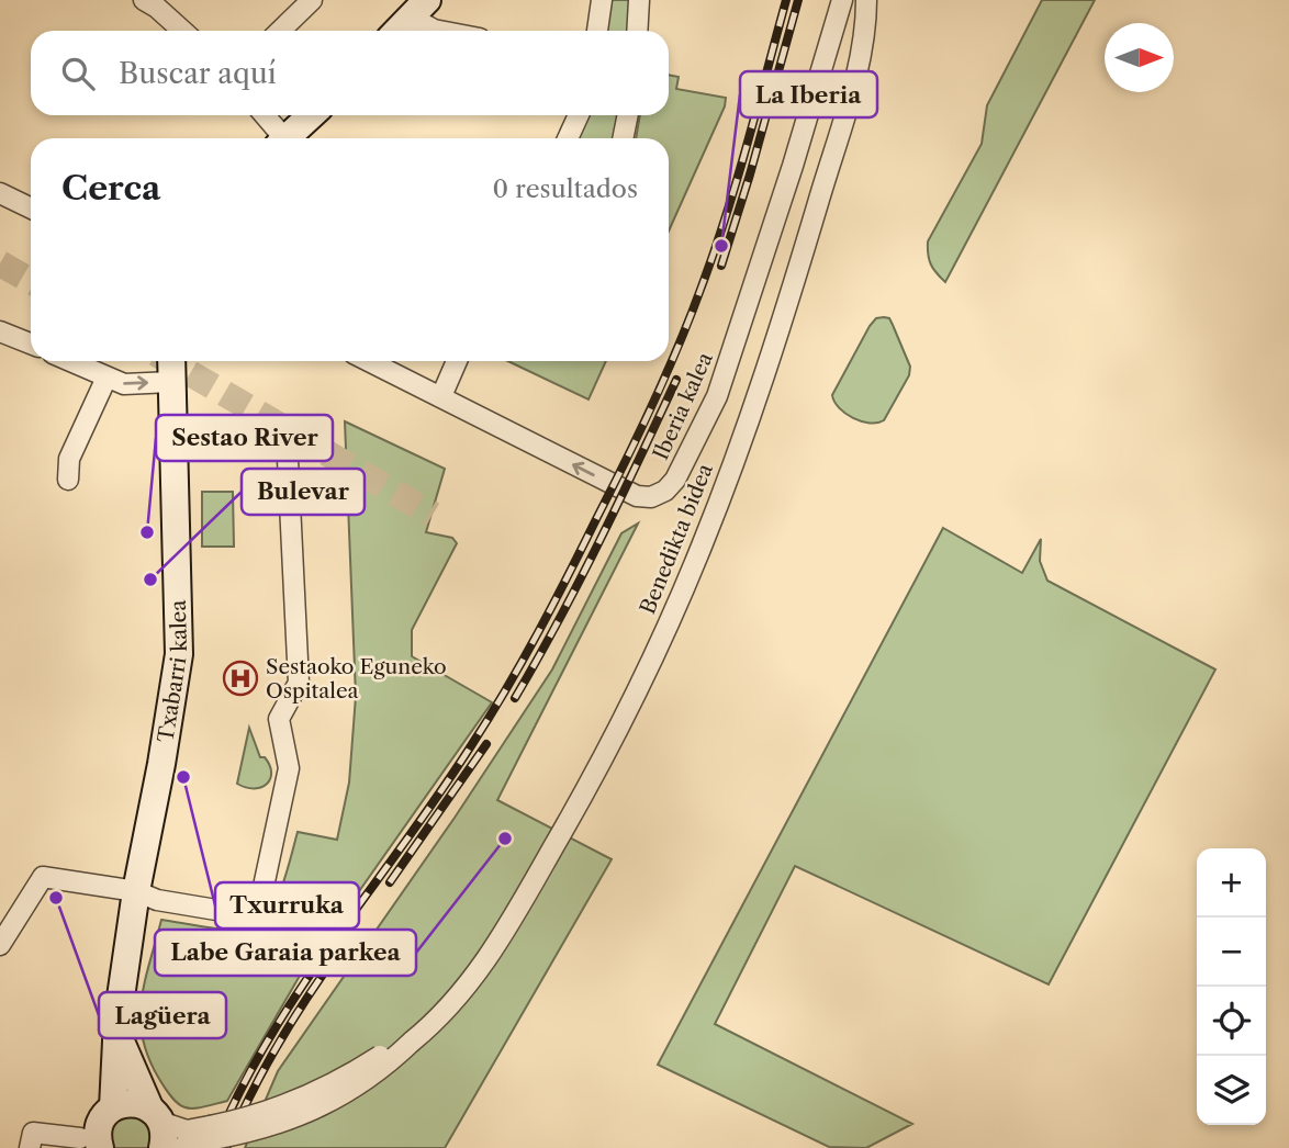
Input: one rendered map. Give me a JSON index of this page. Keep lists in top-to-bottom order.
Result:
{
  "streets": {
    "street": ["Iberia kalea", "Benedikta bidea", "Txabarri kalea"]
  },
  "places": {
    "other": [
      "La Iberia",
      "Sestao River",
      "Bulevar",
      "Txurruka",
      "Labe Garaia parkea",
      "Lagüera"
    ],
    "hospital": ["Sestaoko Eguneko Ospitalea"]
  },
  "north": "right",
  "page": {
    "search": "Buscar aquí",
    "heading": ["Cerca", "0 resultados"],
    "map_buttons": ["+", "−"]
  }
}
